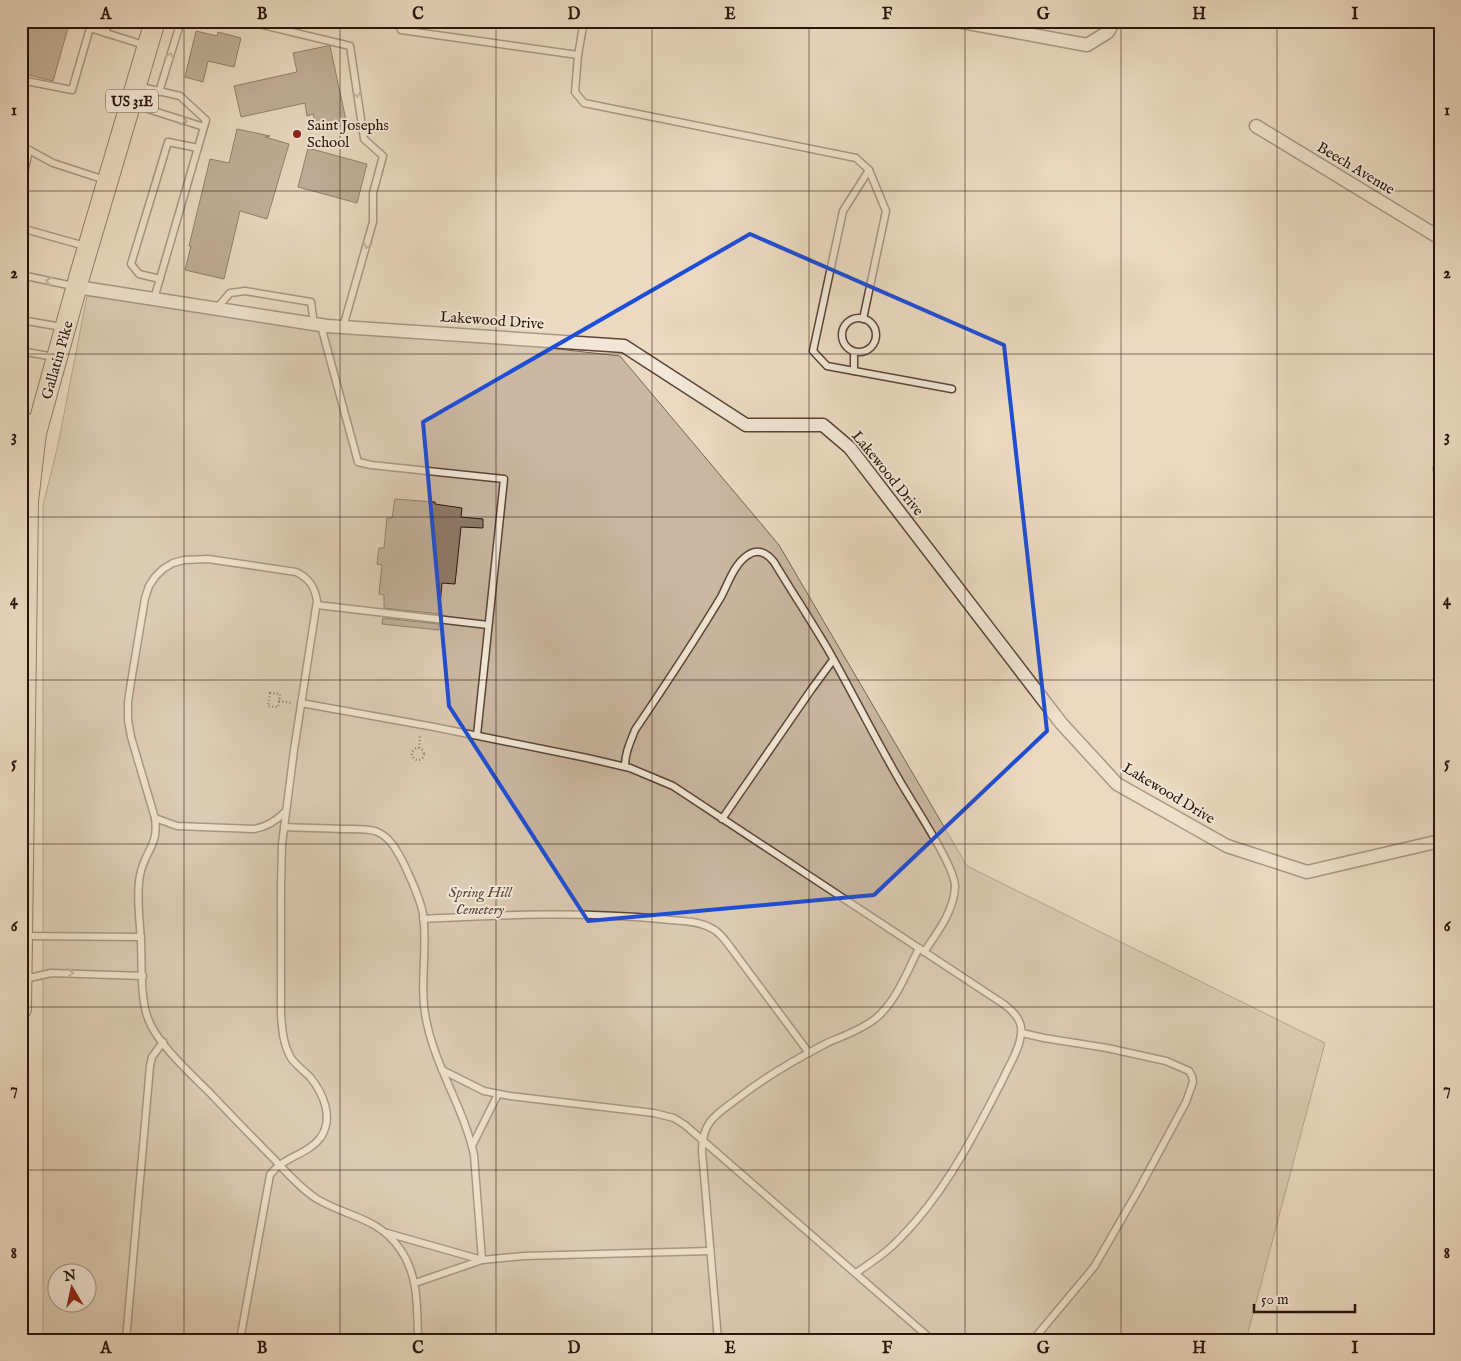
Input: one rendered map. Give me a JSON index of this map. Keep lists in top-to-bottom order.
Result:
{
  "streets": {
    "main road": ["US 31E", "Gallatin Pike"],
    "street": ["Beech Avenue", "Lakewood Drive"]
  },
  "crossings": [
    ["Lakewood Drive", "Gallatin Pike"]
  ],
  "parks": ["Spring Hill Cemetery"],
  "places": ["Saint Josephs School"],
  "scale_bar": "50 m",
  "north": "top",
  "grid": {
    "columns": [
      "A",
      "B",
      "C",
      "D",
      "E",
      "F",
      "G",
      "H",
      "I"
    ],
    "rows": [
      "1",
      "2",
      "3",
      "4",
      "5",
      "6",
      "7",
      "8"
    ]
  }
}
